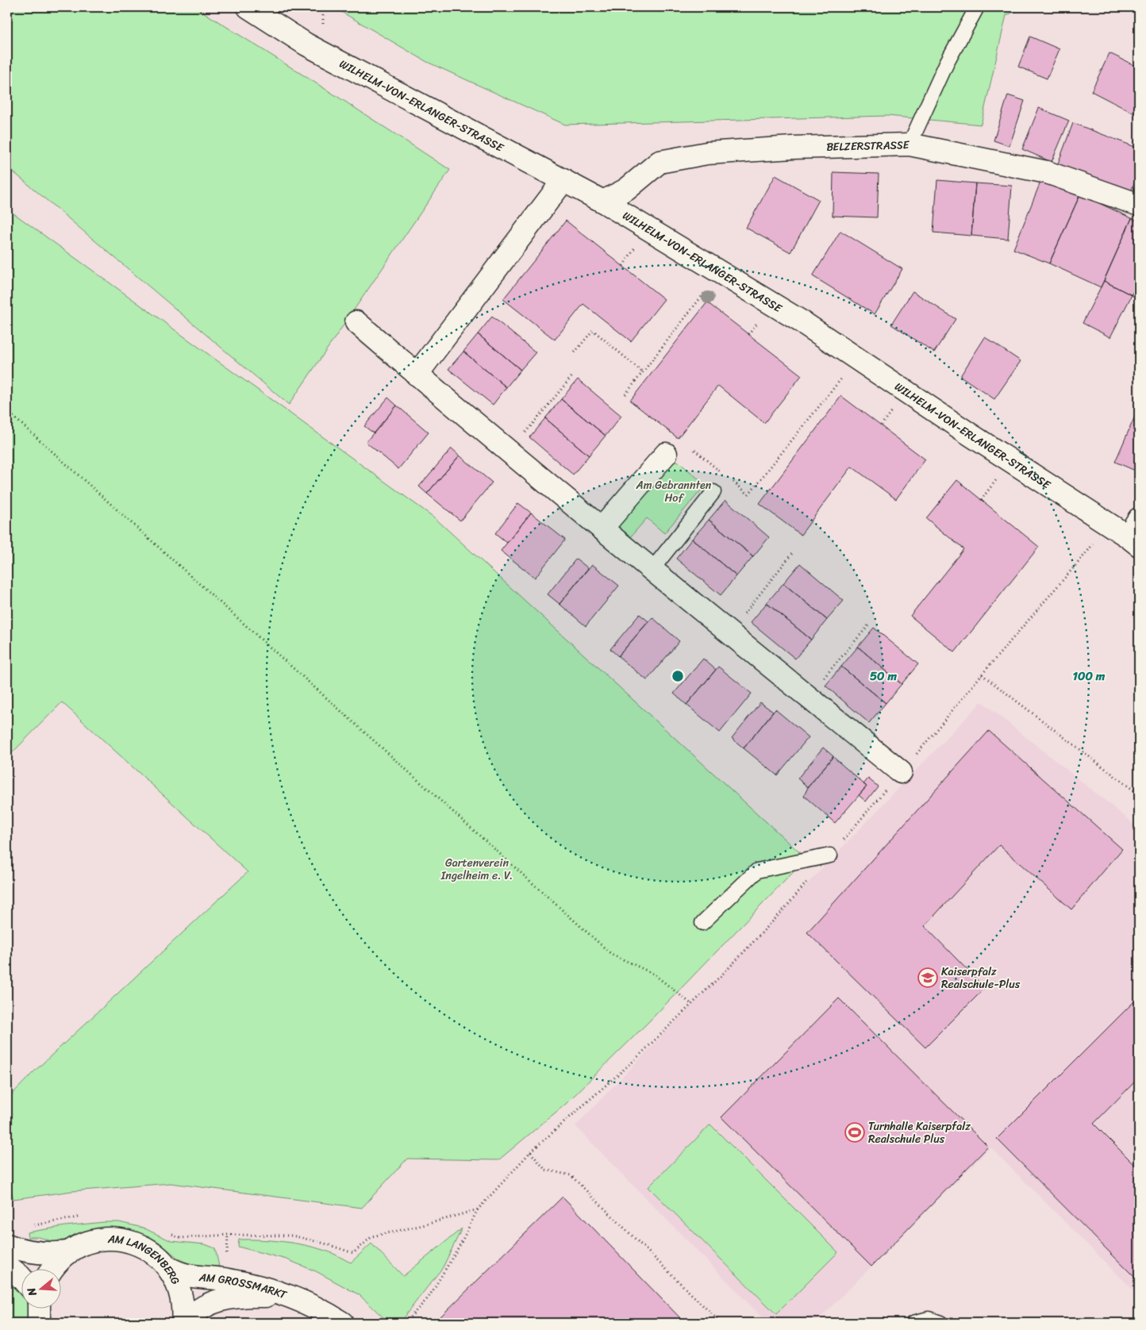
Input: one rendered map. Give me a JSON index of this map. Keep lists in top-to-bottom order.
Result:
{
  "streets": {
    "street": [
      "WILHELM-VON-ERLANGER-STRASSE",
      "BELZERSTRASSE",
      "AM LANGENBERG",
      "AM GROSSMARKT"
    ]
  },
  "crossings": [
    ["WILHELM-VON-ERLANGER-STRASSE", "BELZERSTRASSE"],
    ["AM LANGENBERG", "AM GROSSMARKT"]
  ],
  "parks": ["Am Gebrannten Hof", "Gartenverein Ingelheim e. V."],
  "places": {
    "school or university": ["Kaiserpfalz Realschule-Plus"],
    "sports": ["Turnhalle Kaiserpfalz Realschule Plus"]
  },
  "north": "left",
  "rings": ["50 m", "100 m"]
}
